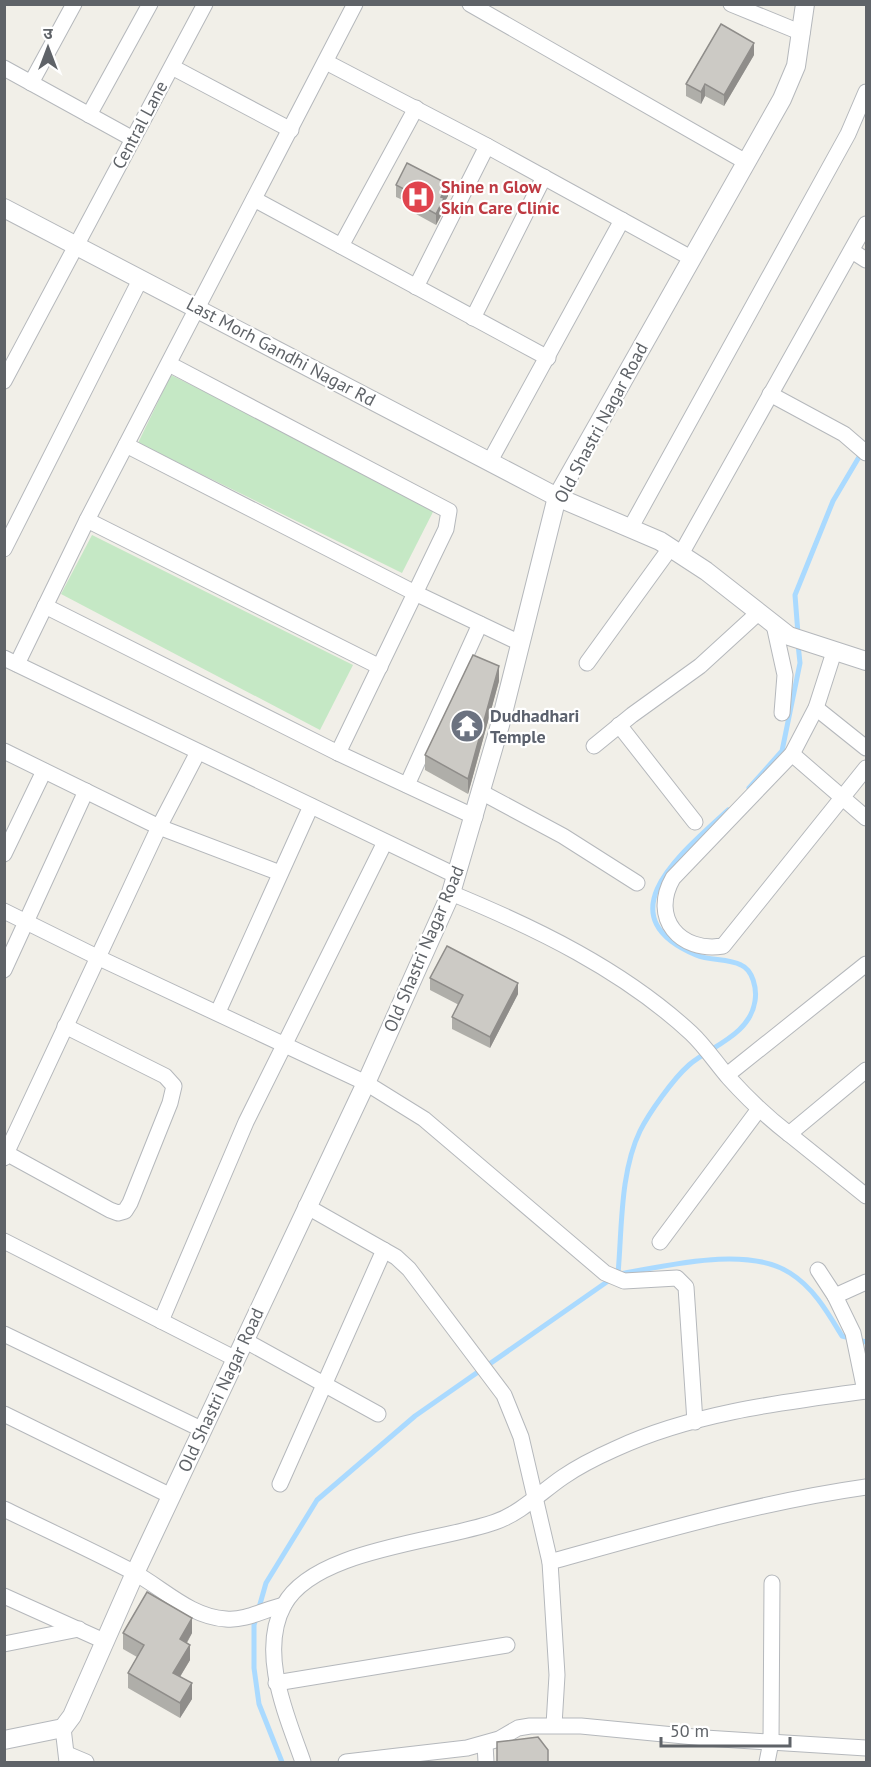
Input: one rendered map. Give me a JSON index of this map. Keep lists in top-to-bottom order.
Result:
{
  "streets": {
    "street": ["Central Lane", "Last Morh Gandhi Nagar Rd", "Old Shastri Nagar Road"]
  },
  "crossings": [
    ["Central Lane", "Last Morh Gandhi Nagar Rd"],
    ["Last Morh Gandhi Nagar Rd", "Old Shastri Nagar Road"]
  ],
  "places": {
    "hospital": ["Shine n Glow Skin Care Clinic"],
    "temple": ["Dudhadhari Temple"]
  },
  "scale_bar": "50 m",
  "north": "top"
}
